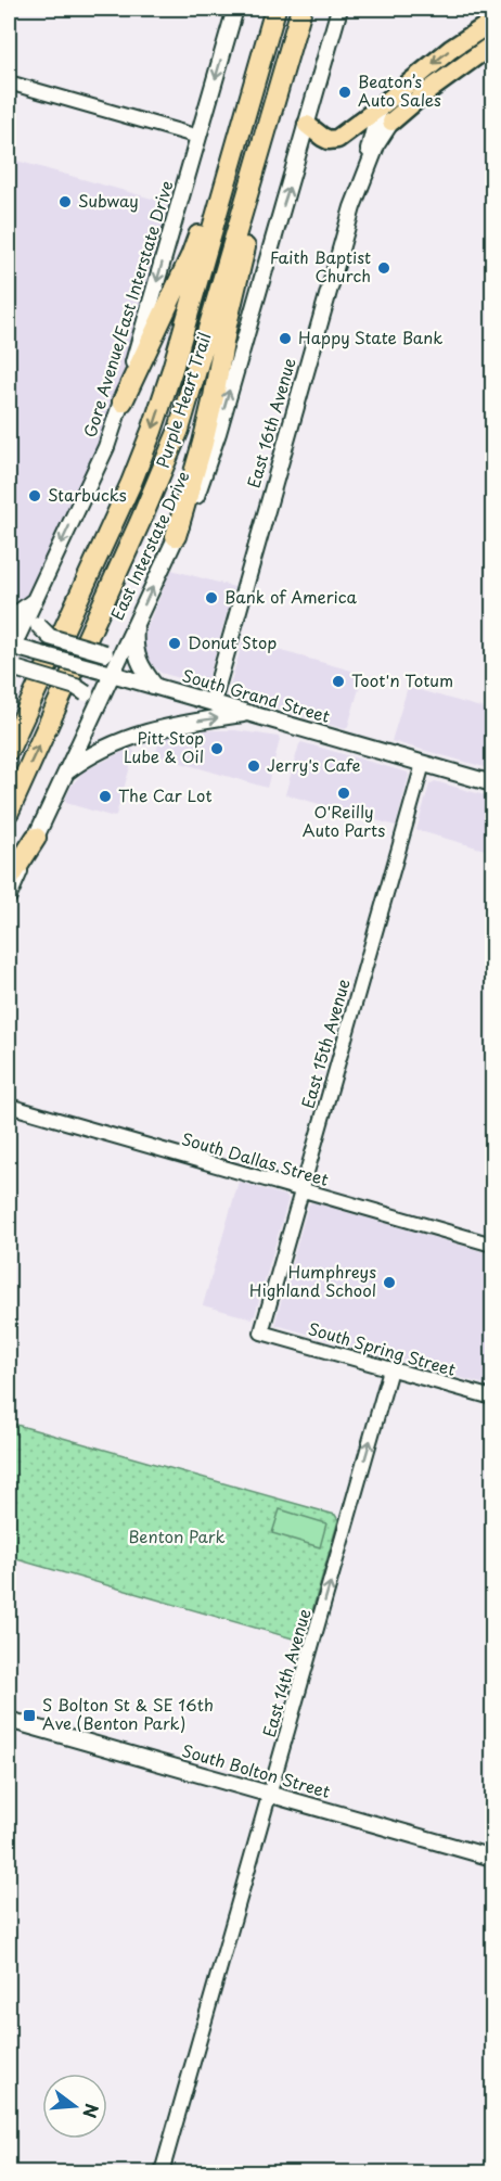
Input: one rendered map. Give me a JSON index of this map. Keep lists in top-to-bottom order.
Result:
{
  "streets": {
    "highway": ["Purple Heart Trail"],
    "main road": [
      "Gore Avenue/East Interstate Drive",
      "East 16th Avenue",
      "East Interstate Drive",
      "South Grand Street",
      "South Bolton Street"
    ],
    "street": [
      "East 15th Avenue",
      "South Dallas Street",
      "South Spring Street",
      "East 14th Avenue"
    ]
  },
  "crossings": [
    ["Gore Avenue/East Interstate Drive", "South Grand Street"],
    ["East 16th Avenue", "South Grand Street"],
    ["East Interstate Drive", "South Grand Street"],
    ["South Grand Street", "East 15th Avenue"],
    ["East 15th Avenue", "South Dallas Street"],
    ["East 15th Avenue", "South Spring Street"],
    ["South Spring Street", "East 14th Avenue"],
    ["East 14th Avenue", "South Bolton Street"]
  ],
  "one_way": ["Gore Avenue/East Interstate Drive", "East Interstate Drive", "East 14th Avenue"],
  "parks": ["Benton Park"],
  "places": {
    "other": [
      "Beaton’s Auto Sales",
      "Subway",
      "Faith Baptist Church",
      "Happy State Bank",
      "Starbucks",
      "Bank of America",
      "Donut Stop",
      "Toot'n Totum",
      "Pitt Stop Lube & Oil",
      "Jerry's Cafe",
      "O'Reilly Auto Parts",
      "The Car Lot",
      "Humphreys Highland School"
    ],
    "transit": ["S Bolton St & SE 16th Ave (Benton Park)"]
  },
  "north": "right"
}
